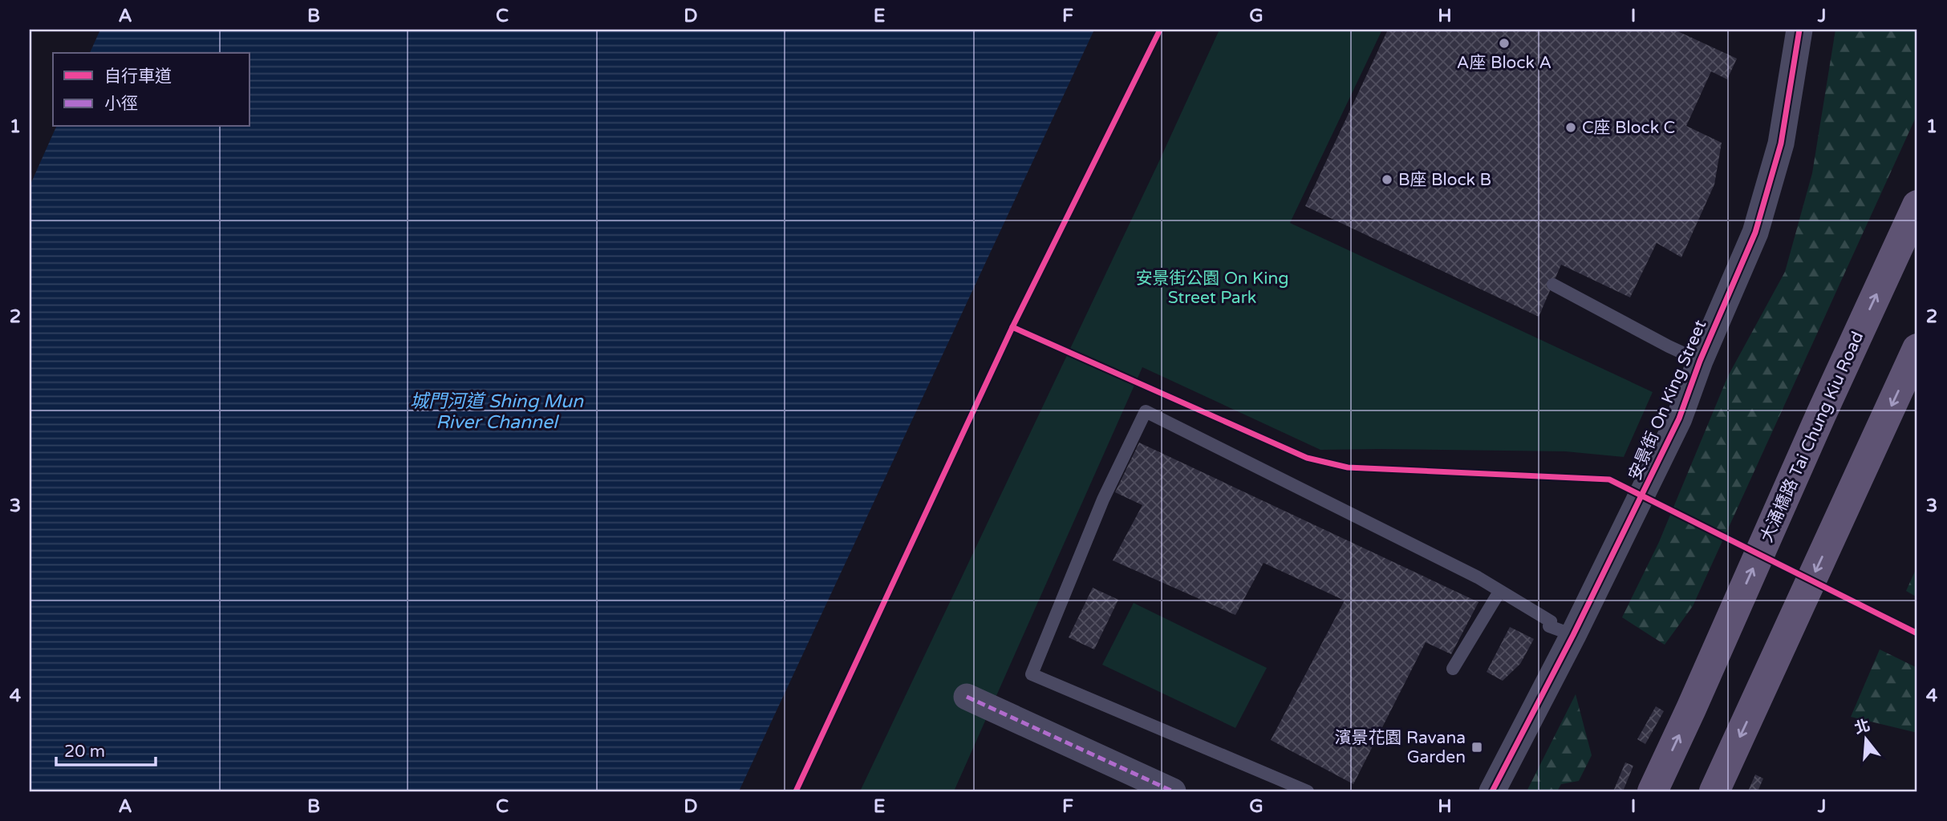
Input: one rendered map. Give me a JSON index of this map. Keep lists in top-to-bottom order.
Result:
{
  "streets": {
    "main road": ["大涌橋路 Tai Chung Kiu Road"],
    "street": ["安景街 On King Street"]
  },
  "water": ["城門河道 Shing Mun River Channel"],
  "parks": ["安景街公園 On King Street Park"],
  "places": {
    "other": ["A座 Block A", "C座 Block C", "B座 Block B"],
    "transit": ["濱景花園 Ravana Garden"]
  },
  "legend": ["自行車道", "小徑"],
  "scale_bar": "20 m",
  "north": "top",
  "grid": {
    "columns": [
      "A",
      "B",
      "C",
      "D",
      "E",
      "F",
      "G",
      "H",
      "I",
      "J"
    ],
    "rows": [
      "1",
      "2",
      "3",
      "4"
    ]
  }
}
